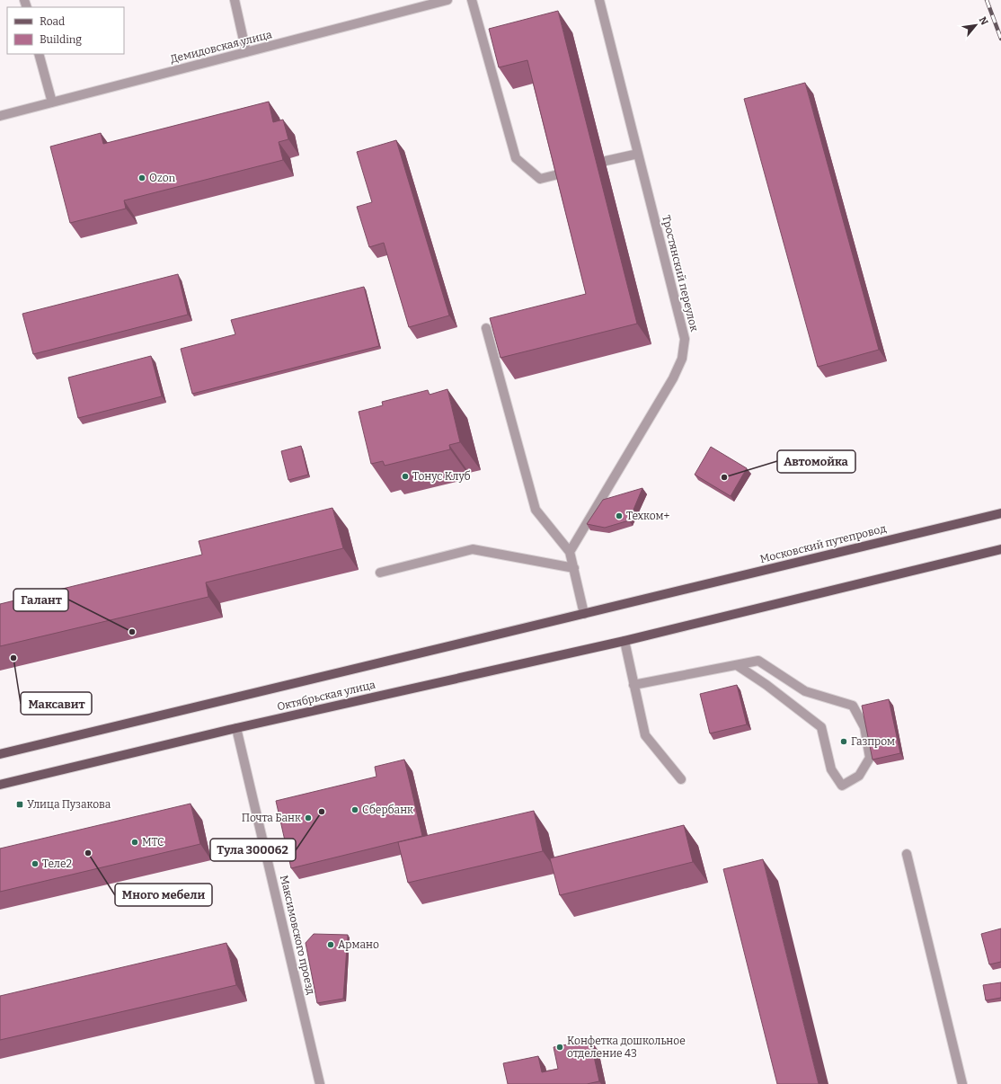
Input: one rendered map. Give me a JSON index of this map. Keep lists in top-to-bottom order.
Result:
{
  "streets": {
    "main road": ["Московский путепровод", "Октябрьская улица"],
    "street": ["Демидовская улица", "Тростянский переулок", "Максимовского проезд"]
  },
  "crossings": [
    ["Московский путепровод", "Октябрьская улица"],
    ["Октябрьская улица", "Максимовского проезд"]
  ],
  "places": {
    "other": [
      "Ozon",
      "Тонус Клуб",
      "Автомойка",
      "Техком+",
      "Галант",
      "Максавит",
      "Газпром",
      "Сбербанк",
      "Тула 300062",
      "Почта Банк",
      "МТС",
      "Много мебели",
      "Теле2",
      "Армано",
      "Конфетка дошкольное отделение 43"
    ],
    "transit": ["Улица Пузакова"]
  },
  "legend": ["Road", "Building"],
  "north": "top right"
}
